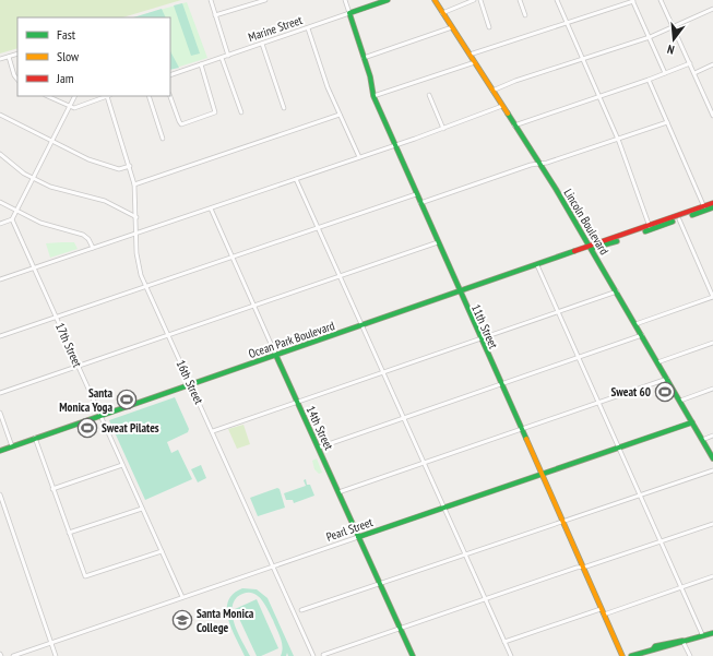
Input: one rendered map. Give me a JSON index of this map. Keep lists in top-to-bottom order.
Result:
{
  "streets": {
    "main road": [
      "Marine Street",
      "Lincoln Boulevard",
      "11th Street",
      "Ocean Park Boulevard",
      "14th Street",
      "Pearl Street"
    ],
    "street": ["17th Street", "16th Street"]
  },
  "crossings": [
    ["Marine Street", "11th Street"],
    ["Lincoln Boulevard", "Ocean Park Boulevard"],
    ["Lincoln Boulevard", "Pearl Street"],
    ["11th Street", "Ocean Park Boulevard"],
    ["11th Street", "Pearl Street"],
    ["Ocean Park Boulevard", "17th Street"],
    ["Ocean Park Boulevard", "16th Street"],
    ["Ocean Park Boulevard", "14th Street"],
    ["17th Street", "Pearl Street"],
    ["16th Street", "Pearl Street"],
    ["14th Street", "Pearl Street"]
  ],
  "places": {
    "sports": ["Sweat 60", "Santa Monica Yoga", "Sweat Pilates"],
    "school or university": ["Santa Monica College"]
  },
  "legend": ["Fast", "Slow", "Jam"],
  "north": "bottom"
}
